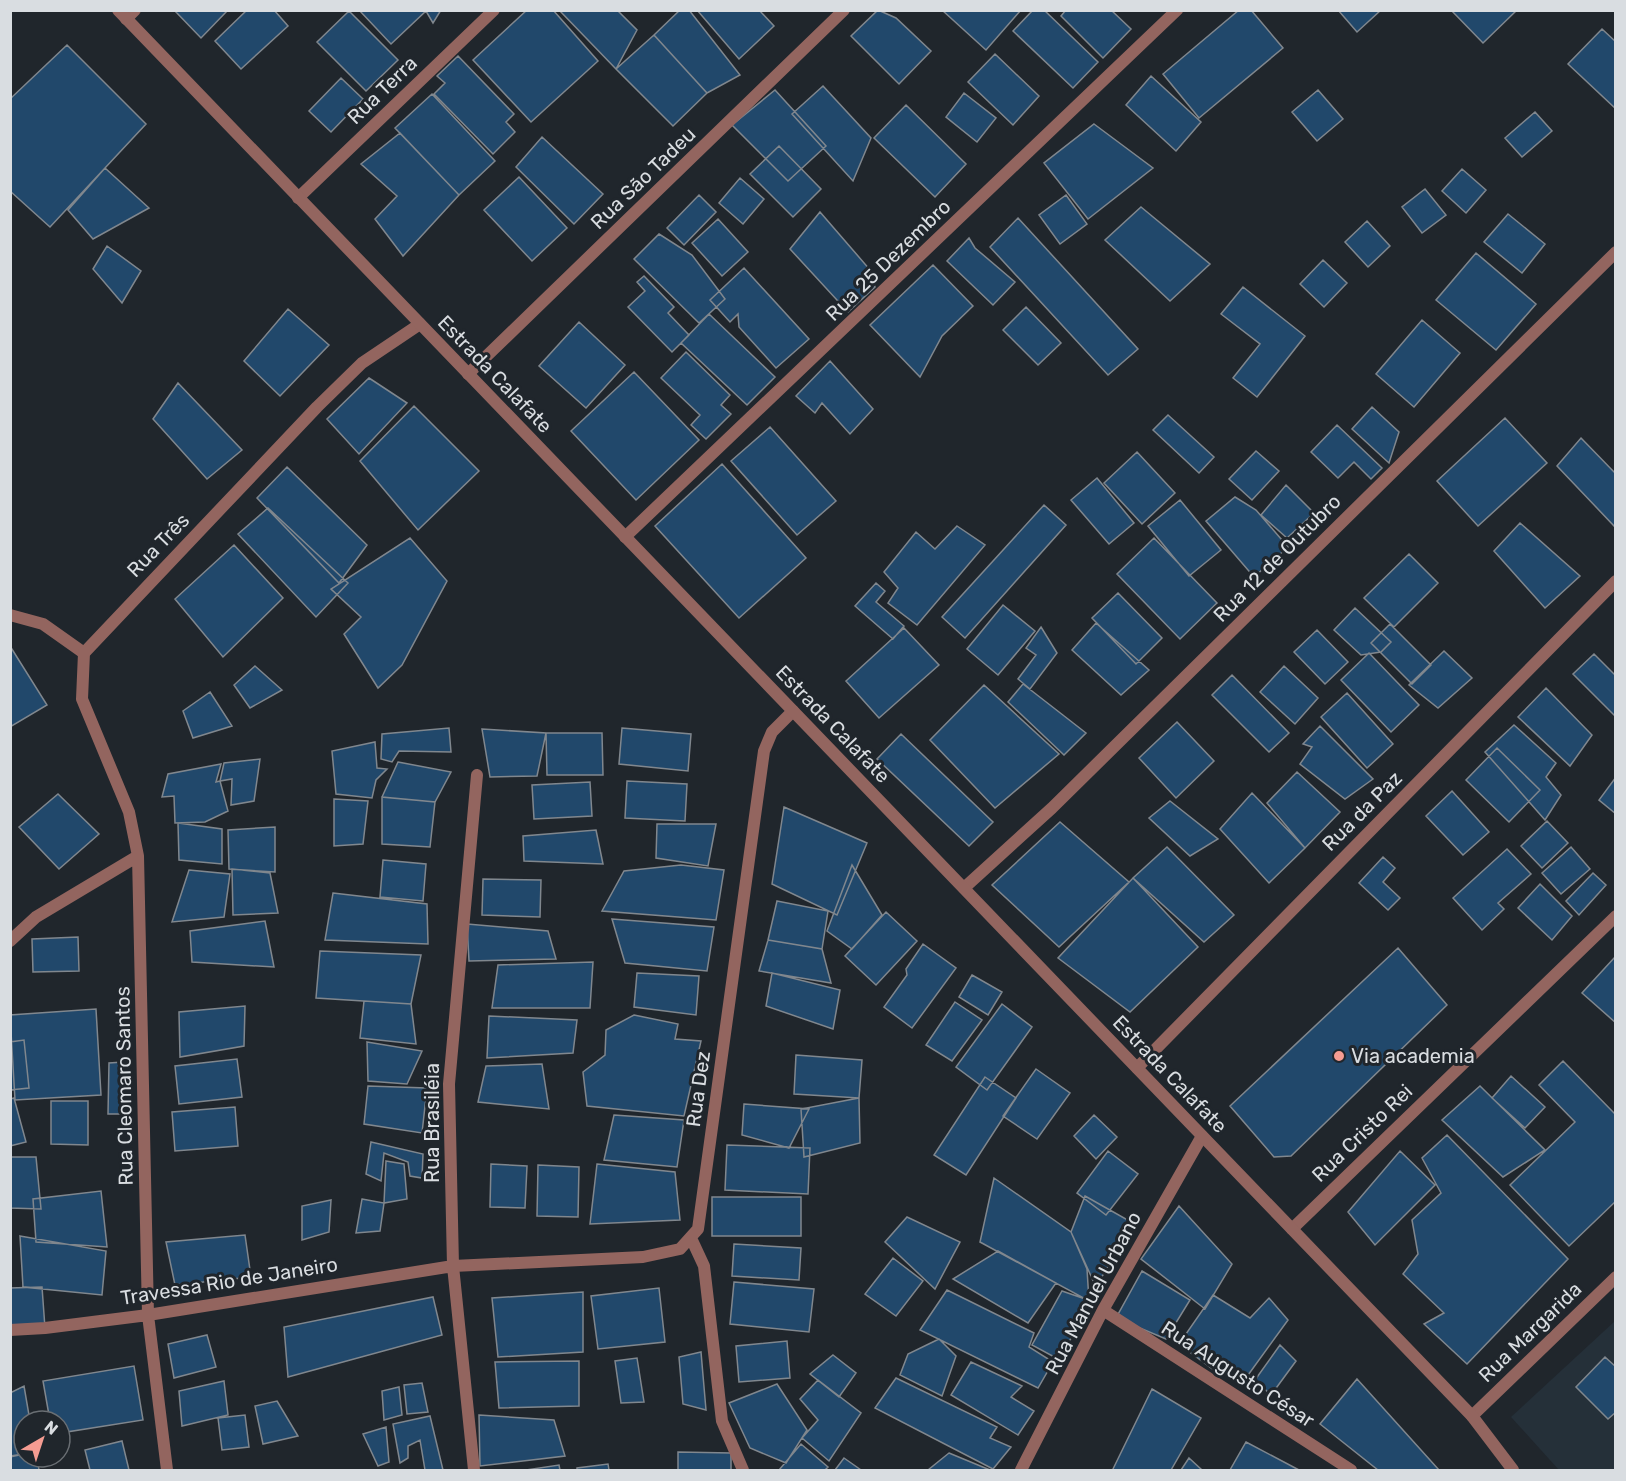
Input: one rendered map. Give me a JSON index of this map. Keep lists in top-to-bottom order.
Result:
{
  "streets": {
    "street": [
      "Rua Terra",
      "Rua São Tadeu",
      "Rua 25 Dezembro",
      "Estrada Calafate",
      "Rua Três",
      "Rua 12 de Outubro",
      "Rua da Paz",
      "Rua Cleomaro Santos",
      "Rua Dez",
      "Rua Brasiléia",
      "Rua Cristo Rei",
      "Travessa Rio de Janeiro",
      "Rua Manuel Urbano",
      "Rua Margarida",
      "Rua Augusto César"
    ]
  },
  "crossings": [
    ["Rua Terra", "Estrada Calafate"],
    ["Rua São Tadeu", "Estrada Calafate"],
    ["Rua 25 Dezembro", "Estrada Calafate"],
    ["Estrada Calafate", "Rua Três"],
    ["Estrada Calafate", "Rua 12 de Outubro"],
    ["Estrada Calafate", "Rua da Paz"],
    ["Estrada Calafate", "Rua Dez"],
    ["Estrada Calafate", "Rua Cristo Rei"],
    ["Estrada Calafate", "Rua Manuel Urbano"],
    ["Estrada Calafate", "Rua Margarida"],
    ["Rua Cleomaro Santos", "Travessa Rio de Janeiro"],
    ["Rua Brasiléia", "Travessa Rio de Janeiro"],
    ["Rua Manuel Urbano", "Rua Augusto César"]
  ],
  "places": ["Via academia"],
  "north": "top right"
}
